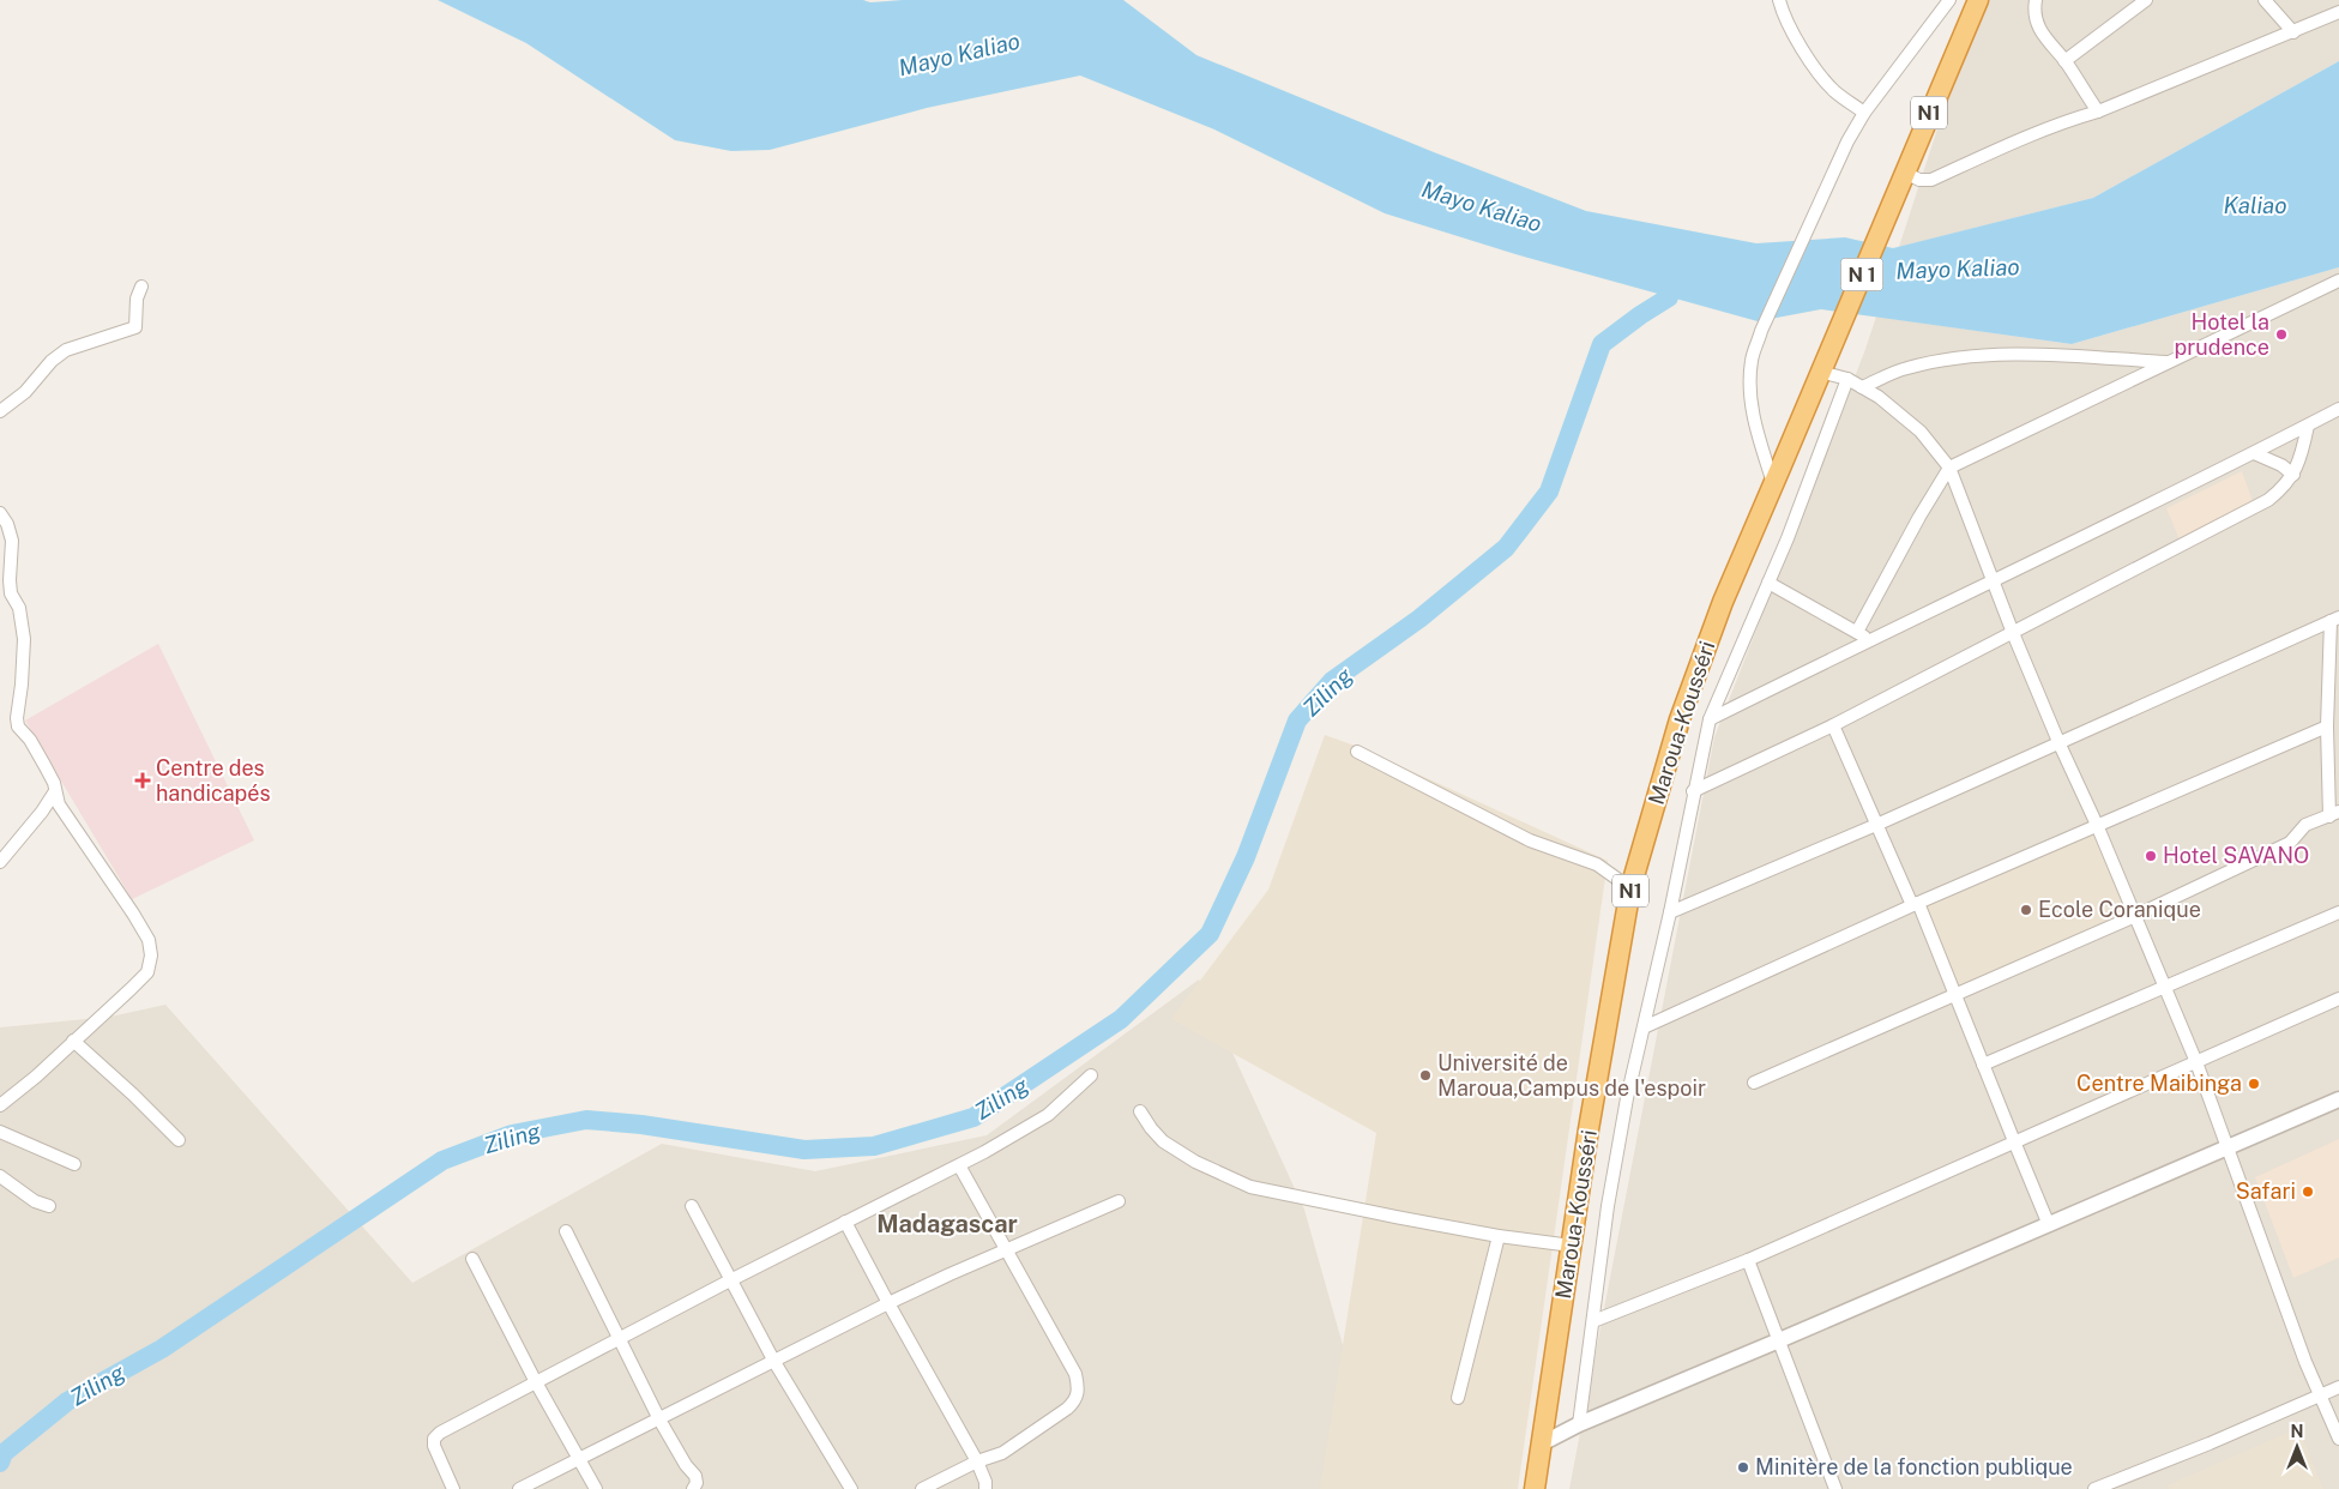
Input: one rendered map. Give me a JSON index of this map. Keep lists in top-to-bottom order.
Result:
{
  "streets": {
    "highway": ["N1", "N 1", "Maroua-Kousséri"]
  },
  "districts": ["Madagascar"],
  "water": ["Mayo Kaliao", "Kaliao", "Ziling"],
  "places": {
    "other": [
      "Hotel la prudence",
      "Hotel SAVANO",
      "Ecole Coranique",
      "Université de Maroua,Campus de l'espoir",
      "Centre Maibinga",
      "Safari",
      "Minitère de la fonction publique"
    ],
    "health": ["Centre des handicapés"]
  },
  "north": "top"
}
